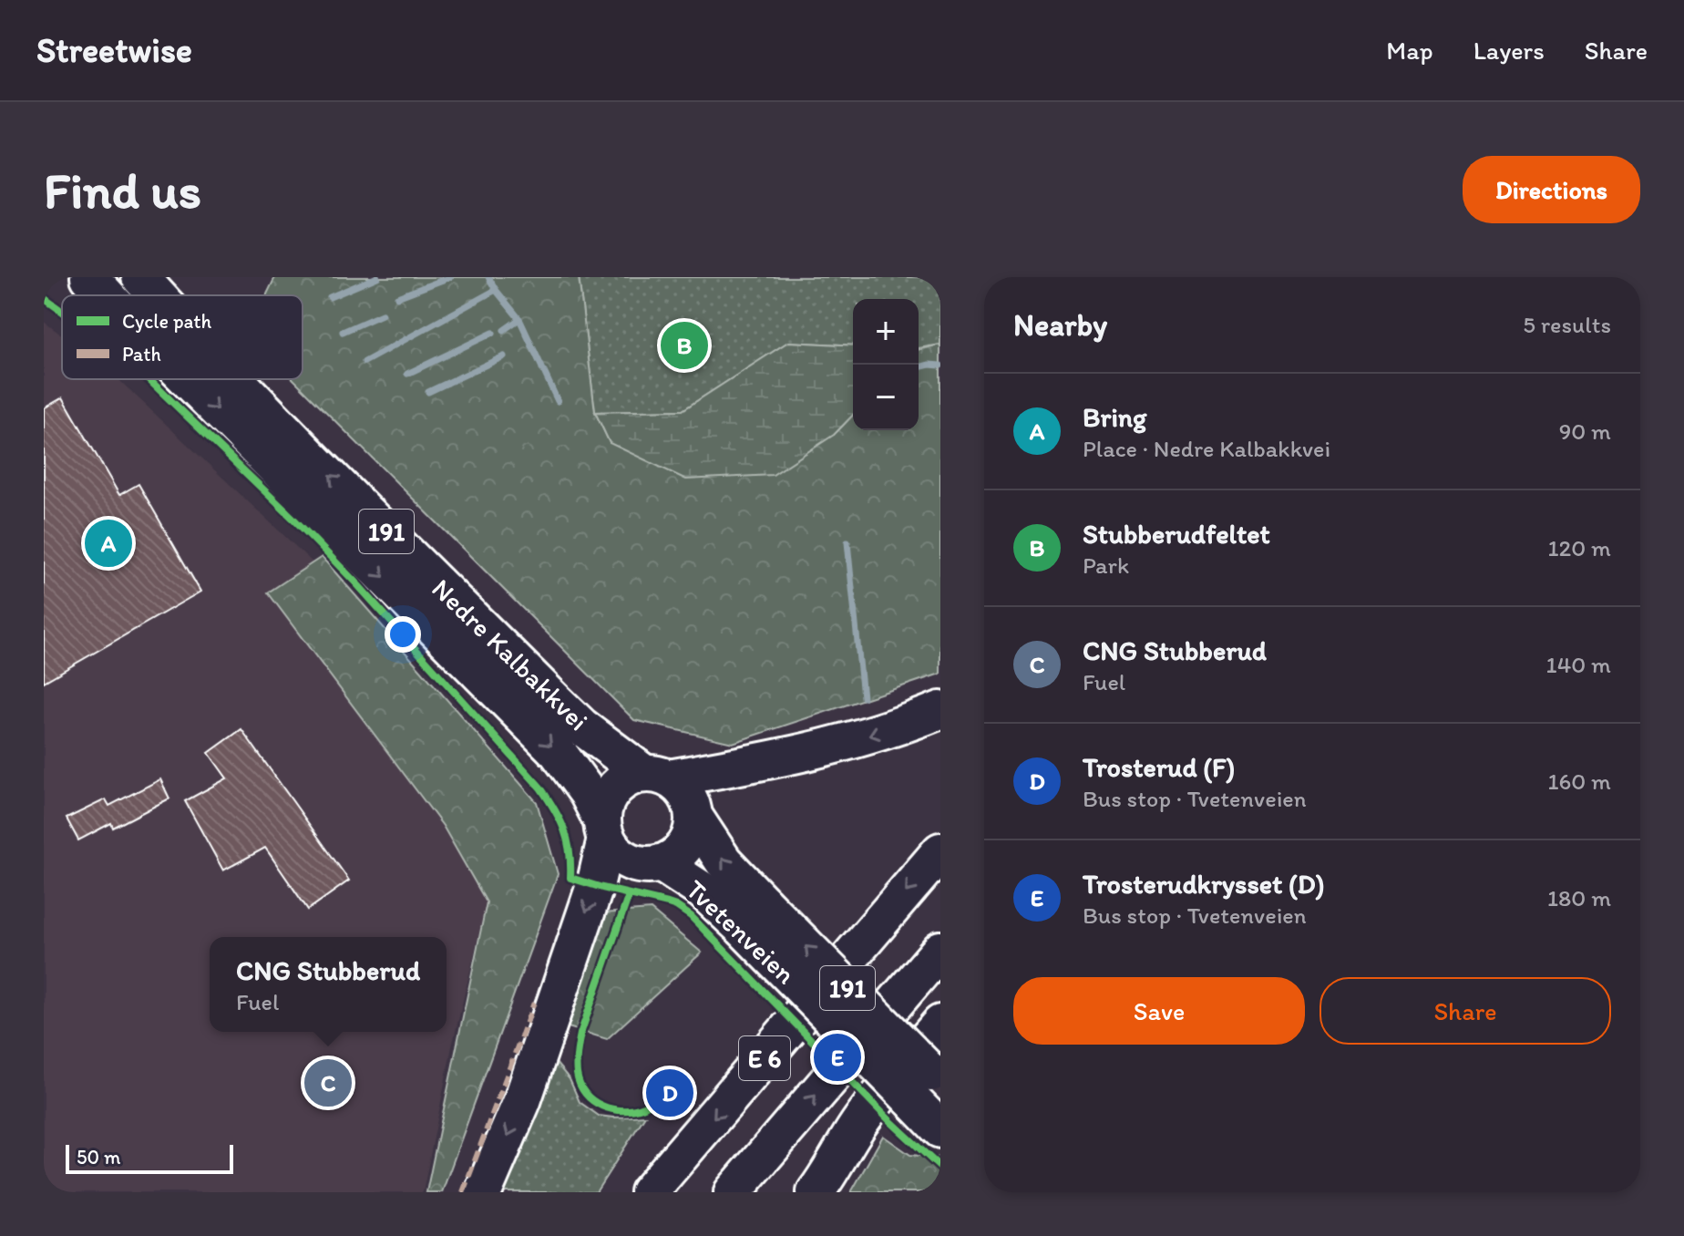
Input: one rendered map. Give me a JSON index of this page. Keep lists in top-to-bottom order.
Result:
{
  "streets": {
    "highway": [
      "191",
      "Nedre Kalbakkvei",
      "Tvetenveien",
      "E 6"
    ]
  },
  "crossings": [
    ["191", "Nedre Kalbakkvei"],
    ["191", "Tvetenveien"],
    ["Nedre Kalbakkvei", "Tvetenveien"]
  ],
  "legend": ["Cycle path", "Path"],
  "scale_bar": "50 m",
  "page": {
    "header": "Streetwise",
    "nav": ["Map", "Layers", "Share"],
    "buttons": [
      "Directions",
      ["Save", "Share"]
    ],
    "title": "Find us",
    "heading": ["Nearby", "5 results"],
    "map_buttons": ["+", "−"],
    "pins": [
      "B",
      "A",
      "E",
      "C",
      "D"
    ],
    "list": [
      {
        "mark": "A",
        "name": "Bring",
        "note": "Place · Nedre Kalbakkvei",
        "value": "90 m"
      },
      {
        "mark": "B",
        "name": "Stubberudfeltet",
        "note": "Park",
        "value": "120 m"
      },
      {
        "mark": "C",
        "name": "CNG Stubberud",
        "note": "Fuel",
        "value": "140 m"
      },
      {
        "mark": "D",
        "name": "Trosterud (F)",
        "note": "Bus stop · Tvetenveien",
        "value": "160 m"
      },
      {
        "mark": "E",
        "name": "Trosterudkrysset (D)",
        "note": "Bus stop · Tvetenveien",
        "value": "180 m"
      }
    ],
    "popup": ["CNG Stubberud", "Fuel"],
    "scale": "50 m"
  }
}
